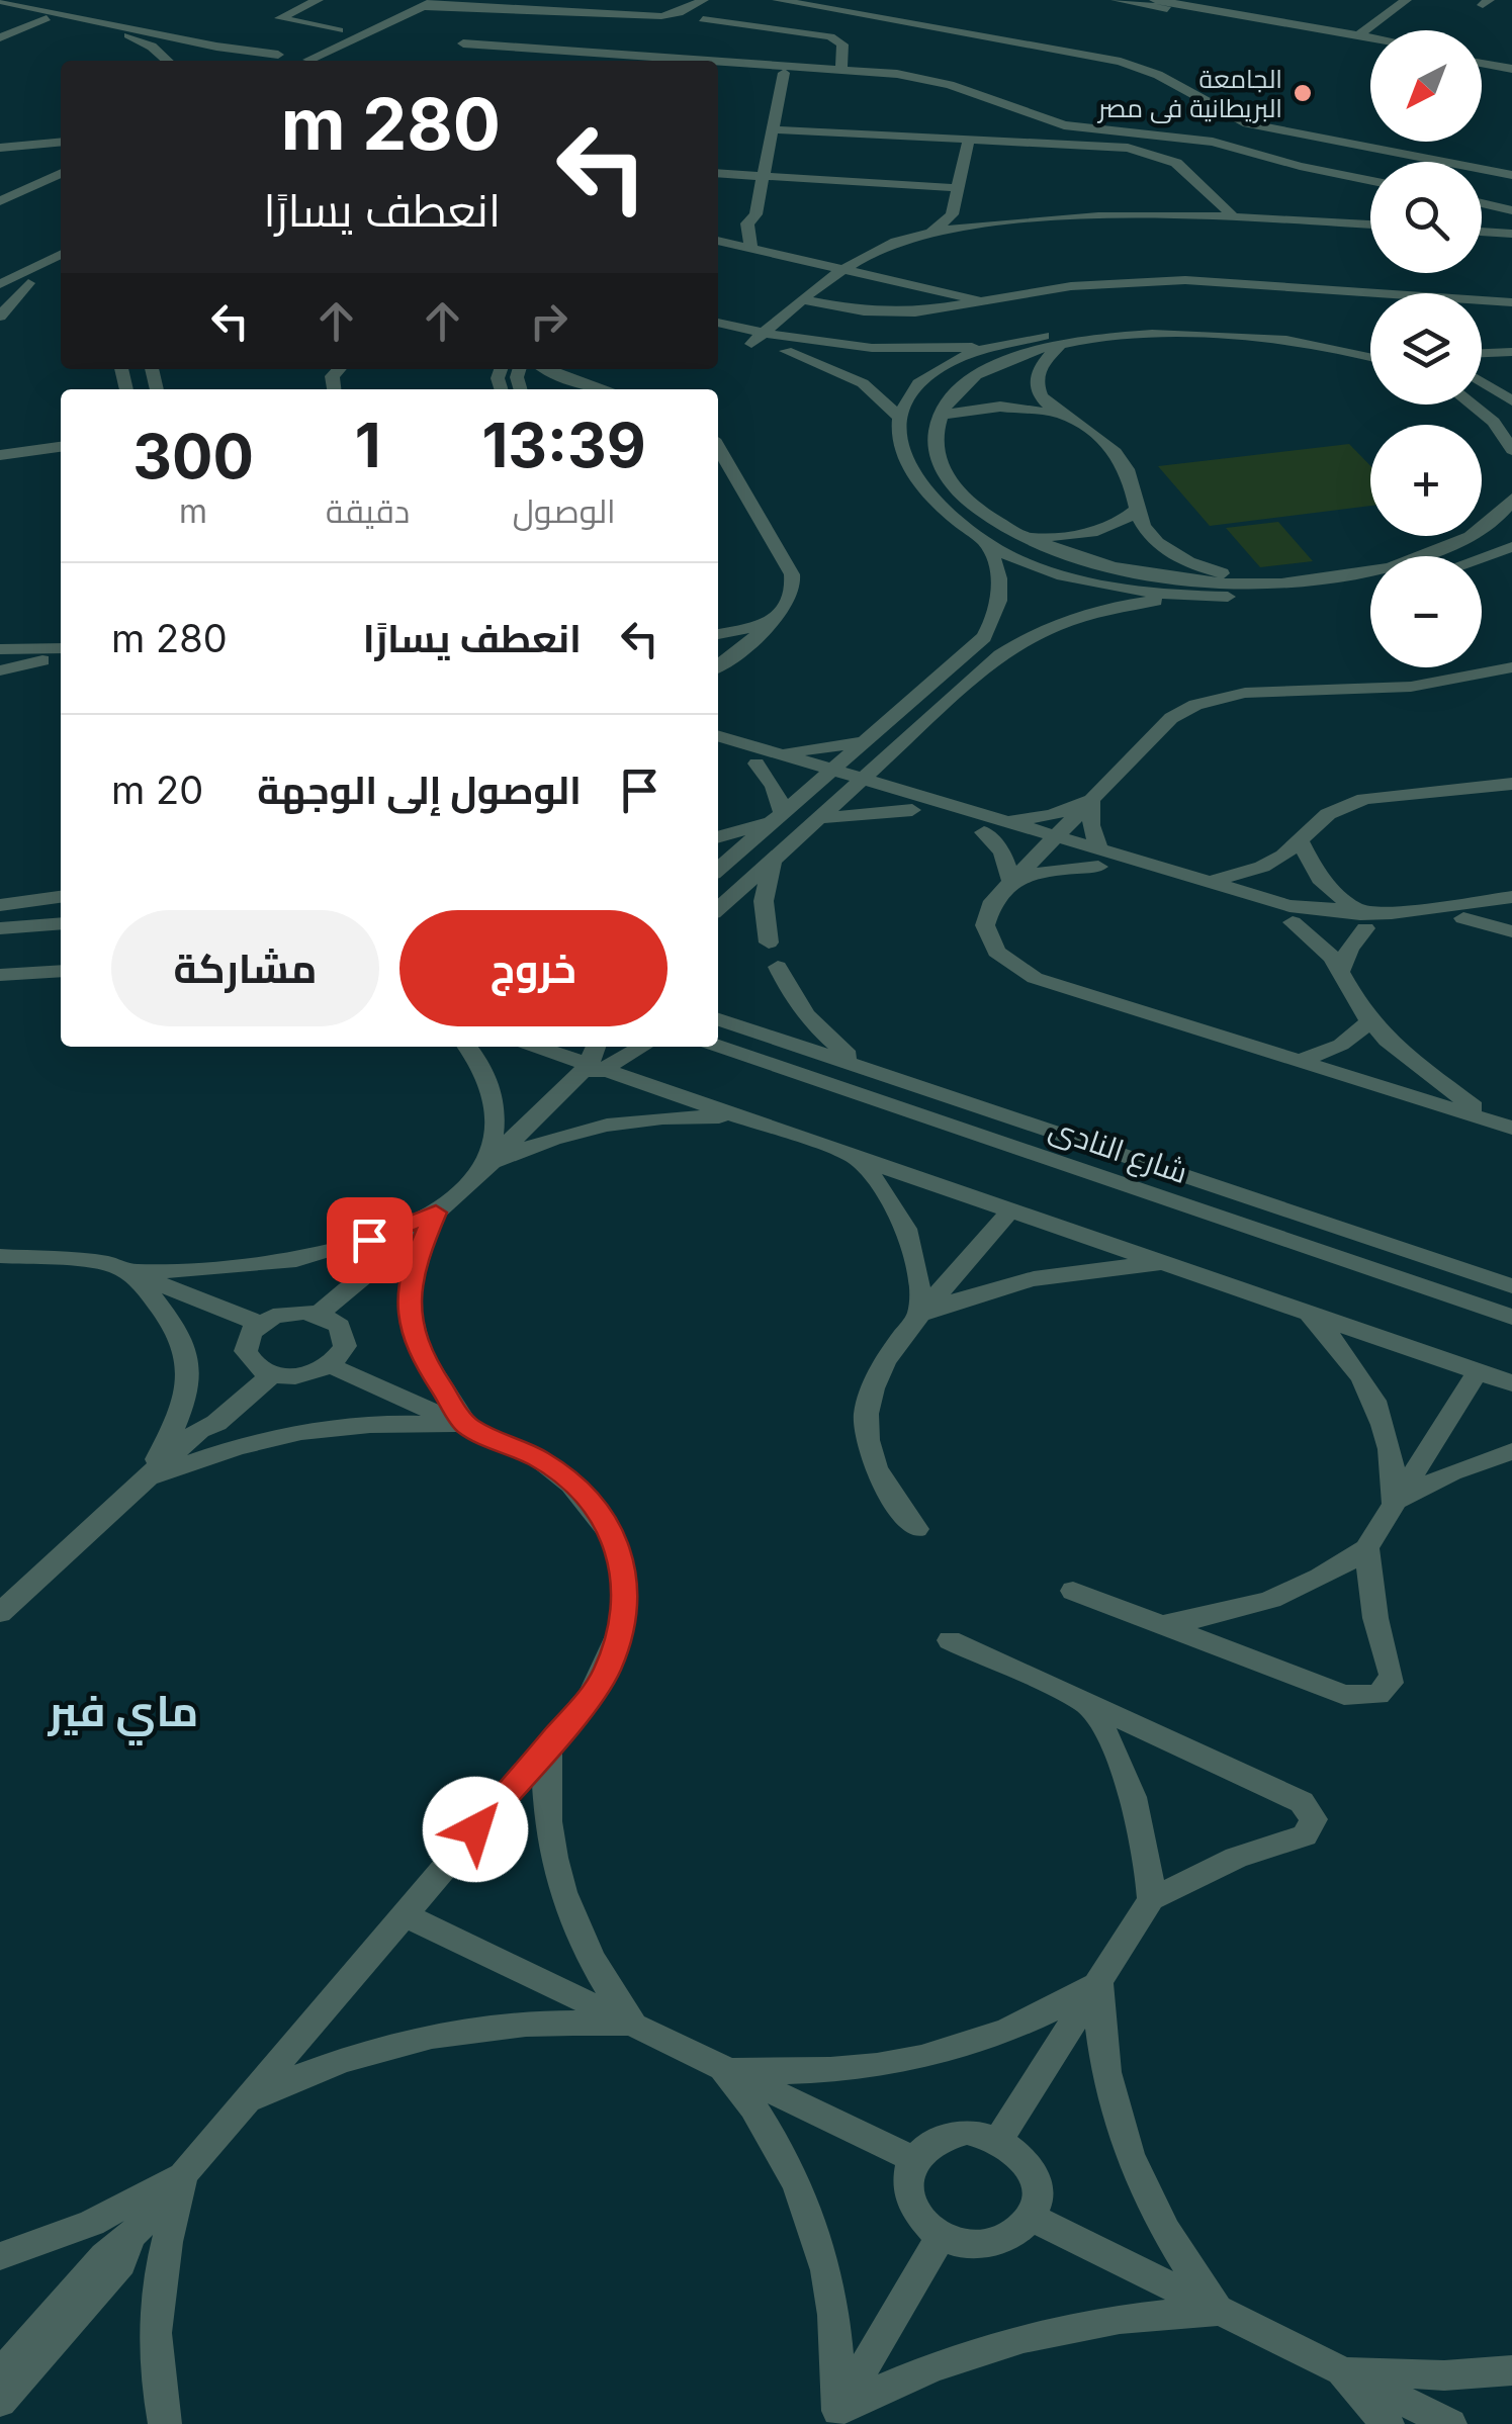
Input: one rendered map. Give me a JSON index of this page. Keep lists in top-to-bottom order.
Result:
{
  "streets": {
    "street": ["شارع النادى"]
  },
  "districts": ["ماي فير"],
  "places": ["الجامعة البريطانية فى مصر"],
  "north": "bottom left",
  "page": {
    "map_buttons": ["+", "−"],
    "turn": ["280 m", "انعطف يسارًا"],
    "eta": [
      "13:39",
      "الوصول",
      "1",
      "دقيقة",
      "300",
      "m"
    ],
    "list": [
      {
        "name": "انعطف يسارًا",
        "value": "280 m"
      },
      {
        "name": "الوصول إلى الوجهة",
        "value": "20 m"
      }
    ],
    "buttons": ["خروج", "مشاركة"]
  }
}
